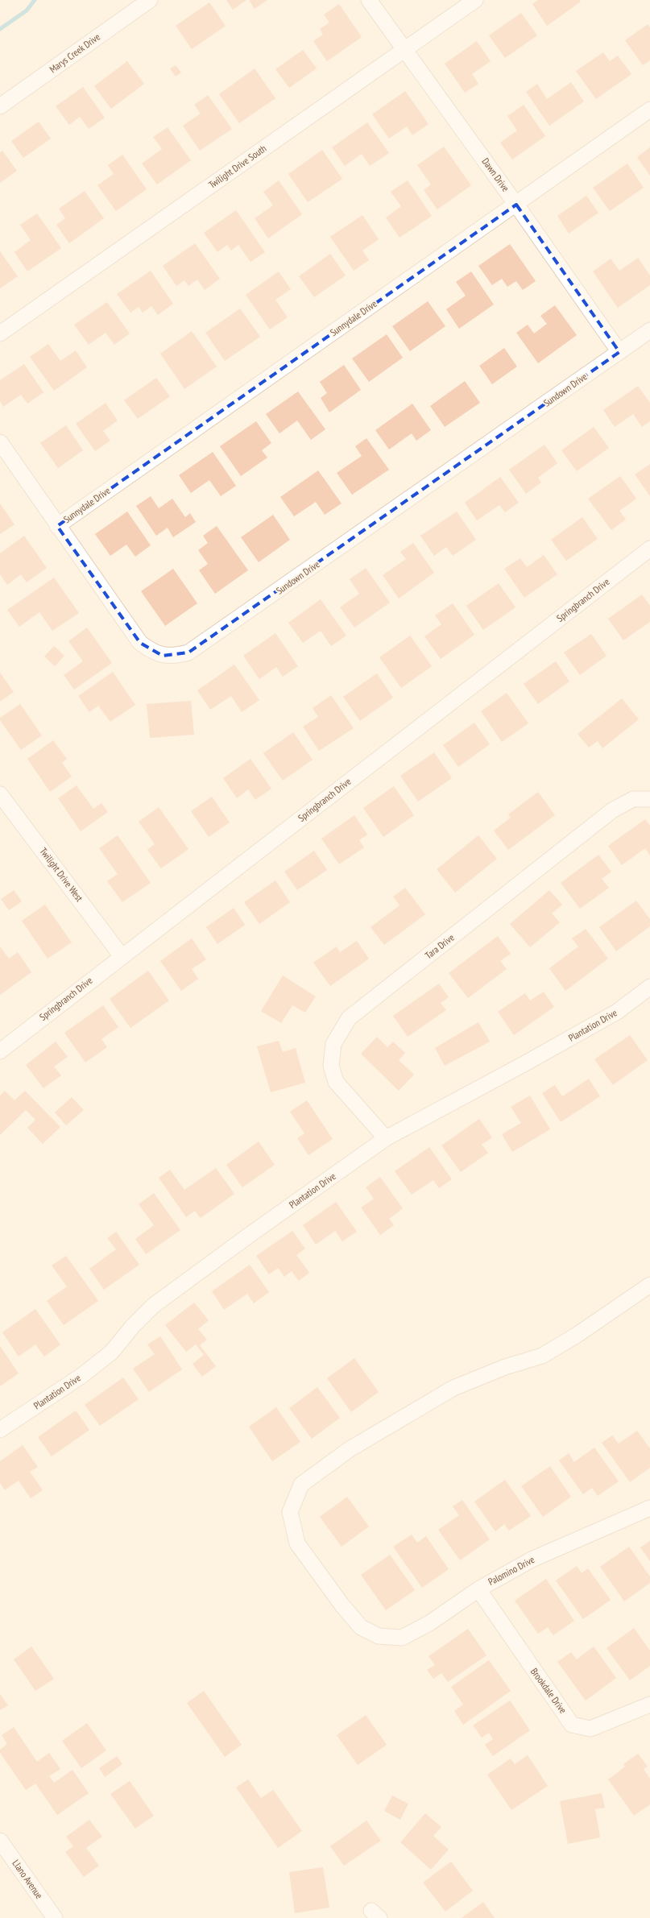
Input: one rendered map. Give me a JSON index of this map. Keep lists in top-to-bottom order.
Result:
{
  "streets": {
    "street": [
      "Marys Creek Drive",
      "Twilight Drive South",
      "Dawn Drive",
      "Sunnydale Drive",
      "Sundown Drive",
      "Springbranch Drive",
      "Twilight Drive West",
      "Tara Drive",
      "Plantation Drive",
      "Palomino Drive",
      "Brookdale Drive",
      "Llano Avenue"
    ]
  },
  "crossings": [
    ["Twilight Drive South", "Dawn Drive"],
    ["Dawn Drive", "Sunnydale Drive"],
    ["Dawn Drive", "Sundown Drive"],
    ["Sunnydale Drive", "Sundown Drive"],
    ["Springbranch Drive", "Twilight Drive West"],
    ["Tara Drive", "Plantation Drive"],
    ["Palomino Drive", "Brookdale Drive"]
  ]
}
